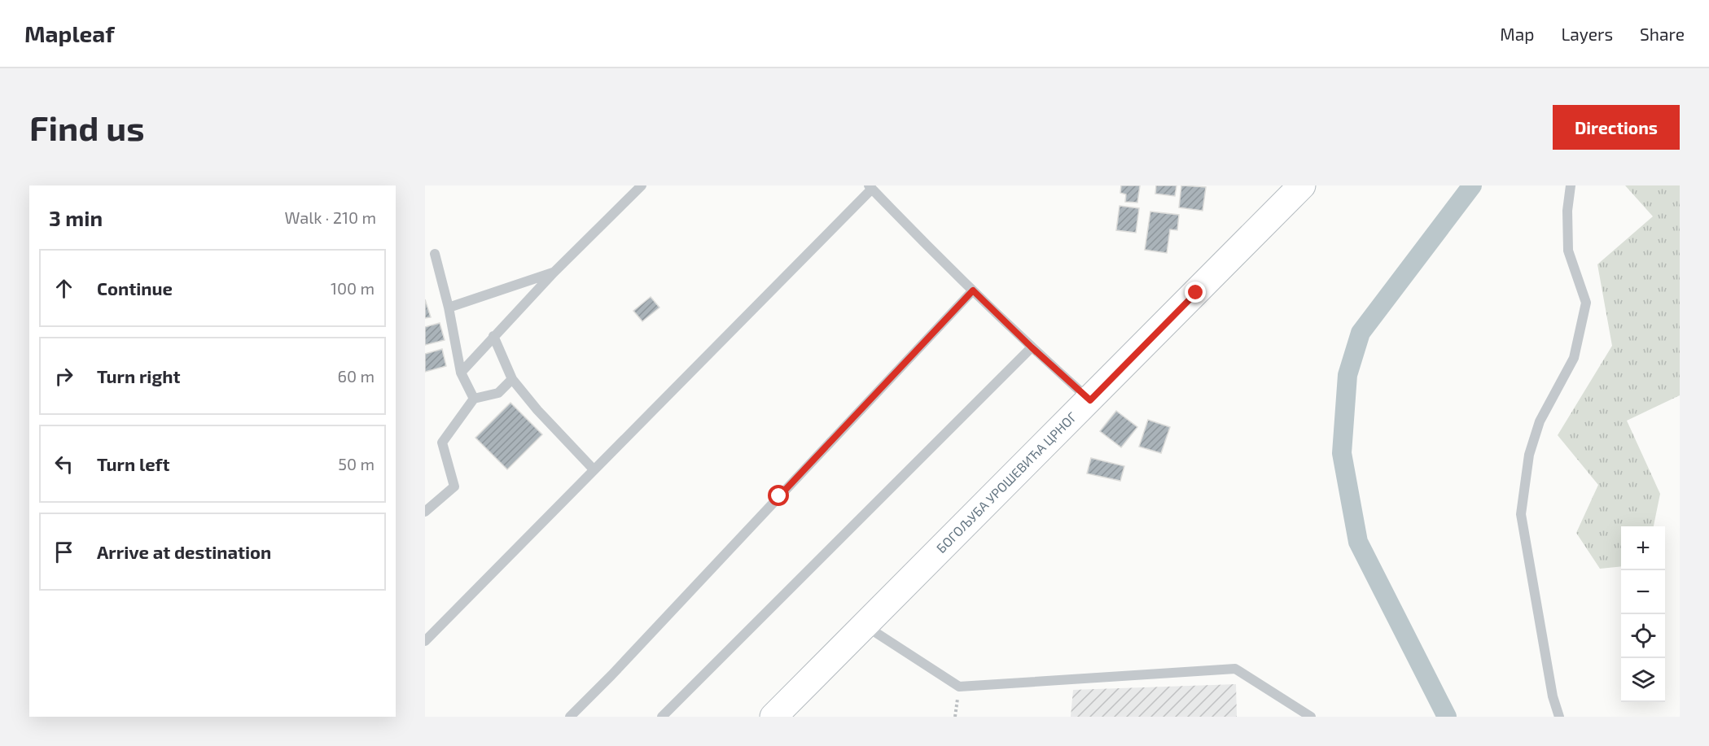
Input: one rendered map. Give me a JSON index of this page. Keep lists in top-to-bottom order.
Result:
{
  "streets": {
    "street": ["БОГОЉУБА УРОШЕВИЋА ЦРНОГ"]
  },
  "page": {
    "header": "Mapleaf",
    "nav": ["Map", "Layers", "Share"],
    "buttons": "Directions",
    "title": "Find us",
    "heading": ["3 min", "Walk · 210 m"],
    "list": [
      ["Continue", "100 m"],
      ["Turn right", "60 m"],
      ["Turn left", "50 m"],
      "Arrive at destination"
    ],
    "map_buttons": ["+", "−"]
  }
}
